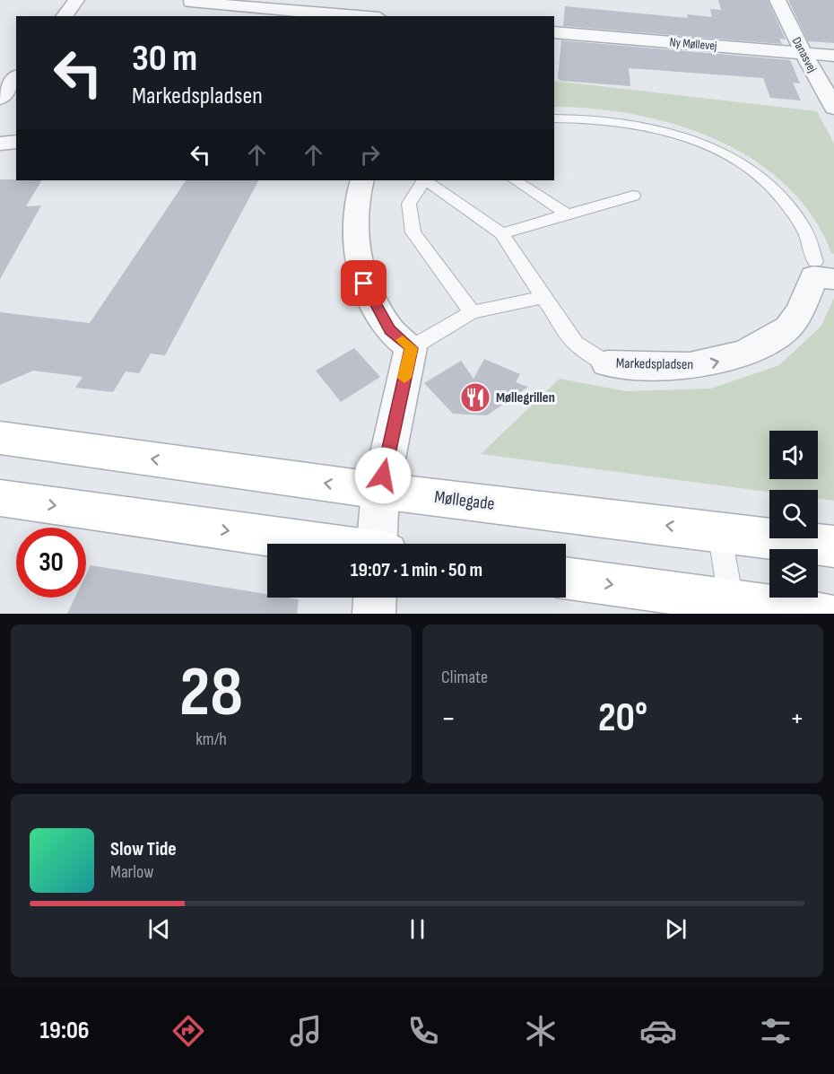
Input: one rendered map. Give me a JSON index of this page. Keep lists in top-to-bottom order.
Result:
{
  "streets": {
    "main road": ["Møllegade"],
    "street": ["Ny Møllevej", "Danasvej", "Markedspladsen"]
  },
  "crossings": [
    ["Ny Møllevej", "Danasvej"]
  ],
  "places": {
    "restaurant": ["Møllegrillen"]
  },
  "page": {
    "turn": ["30 m", "Markedspladsen"],
    "limit": "30",
    "trip": "19:07 · 1 min · 50 m",
    "tile": [
      ["28", "km/h"],
      "Climate"
    ],
    "heat": ["−", "20°", "+"],
    "song": ["Slow Tide", "Marlow"],
    "tabs": "19:06"
  }
}
